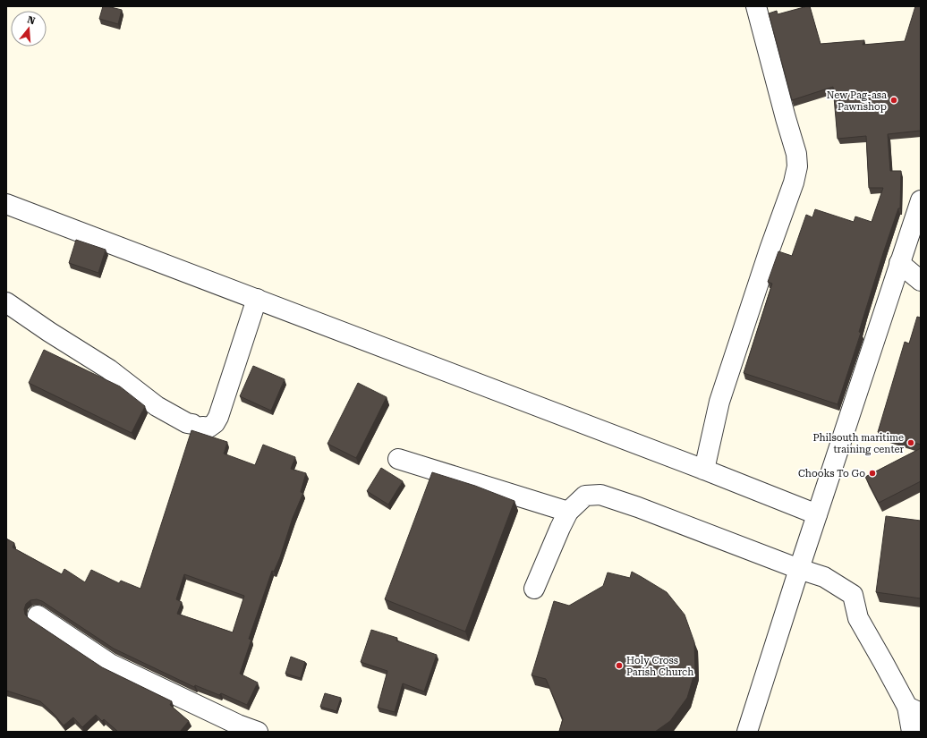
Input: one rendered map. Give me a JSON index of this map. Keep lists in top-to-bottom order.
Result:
{
  "places": [
    "New Pag-asa Pawnshop",
    "Philsouth maritime training center",
    "Chooks To Go",
    "Holy Cross Parish Church"
  ],
  "north": "top"
}
